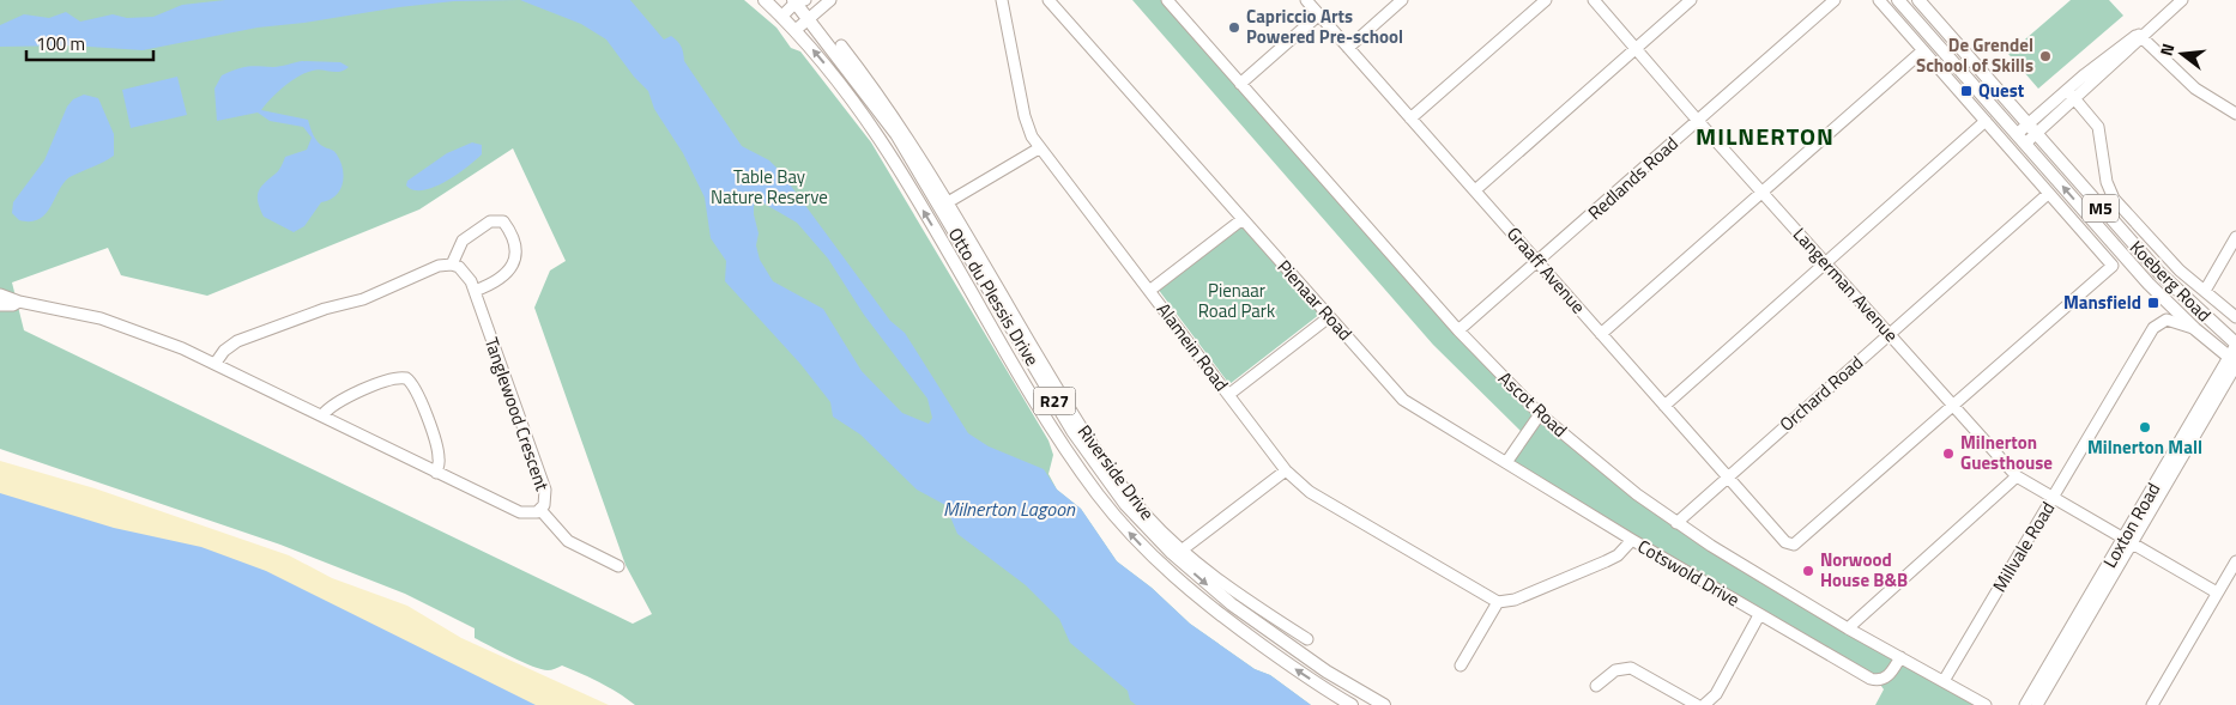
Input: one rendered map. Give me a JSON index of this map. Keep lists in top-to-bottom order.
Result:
{
  "streets": {
    "main road": [
      "M5",
      "Koeberg Road",
      "Otto du Plessis Drive",
      "R27"
    ],
    "street": [
      "Redlands Road",
      "Graaff Avenue",
      "Langerman Avenue",
      "Pienaar Road",
      "Alamein Road",
      "Orchard Road",
      "Ascot Road",
      "Tanglewood Crescent",
      "Riverside Drive",
      "Loxton Road",
      "Millvale Road",
      "Cotswold Drive"
    ]
  },
  "crossings": [
    ["Redlands Road", "Graaff Avenue"],
    ["Redlands Road", "Langerman Avenue"],
    ["Redlands Road", "Ascot Road"],
    ["Graaff Avenue", "Langerman Avenue"],
    ["Graaff Avenue", "Orchard Road"],
    ["Koeberg Road", "Loxton Road"],
    ["Koeberg Road", "Millvale Road"],
    ["Langerman Avenue", "Orchard Road"],
    ["Langerman Avenue", "Loxton Road"],
    ["Langerman Avenue", "Millvale Road"],
    ["Pienaar Road", "Cotswold Drive"],
    ["Alamein Road", "Cotswold Drive"],
    ["Orchard Road", "Ascot Road"],
    ["Ascot Road", "Millvale Road"],
    ["Ascot Road", "Cotswold Drive"]
  ],
  "districts": ["MILNERTON"],
  "water": ["Milnerton Lagoon"],
  "parks": ["Table Bay Nature Reserve", "Pienaar Road Park"],
  "places": {
    "other": [
      "Capriccio Arts Powered Pre-school",
      "De Grendel School of Skills",
      "Milnerton Mall",
      "Milnerton Guesthouse",
      "Norwood House B&B"
    ],
    "transit": ["Quest", "Mansfield"]
  },
  "scale_bar": "100 m",
  "north": "left"
}
